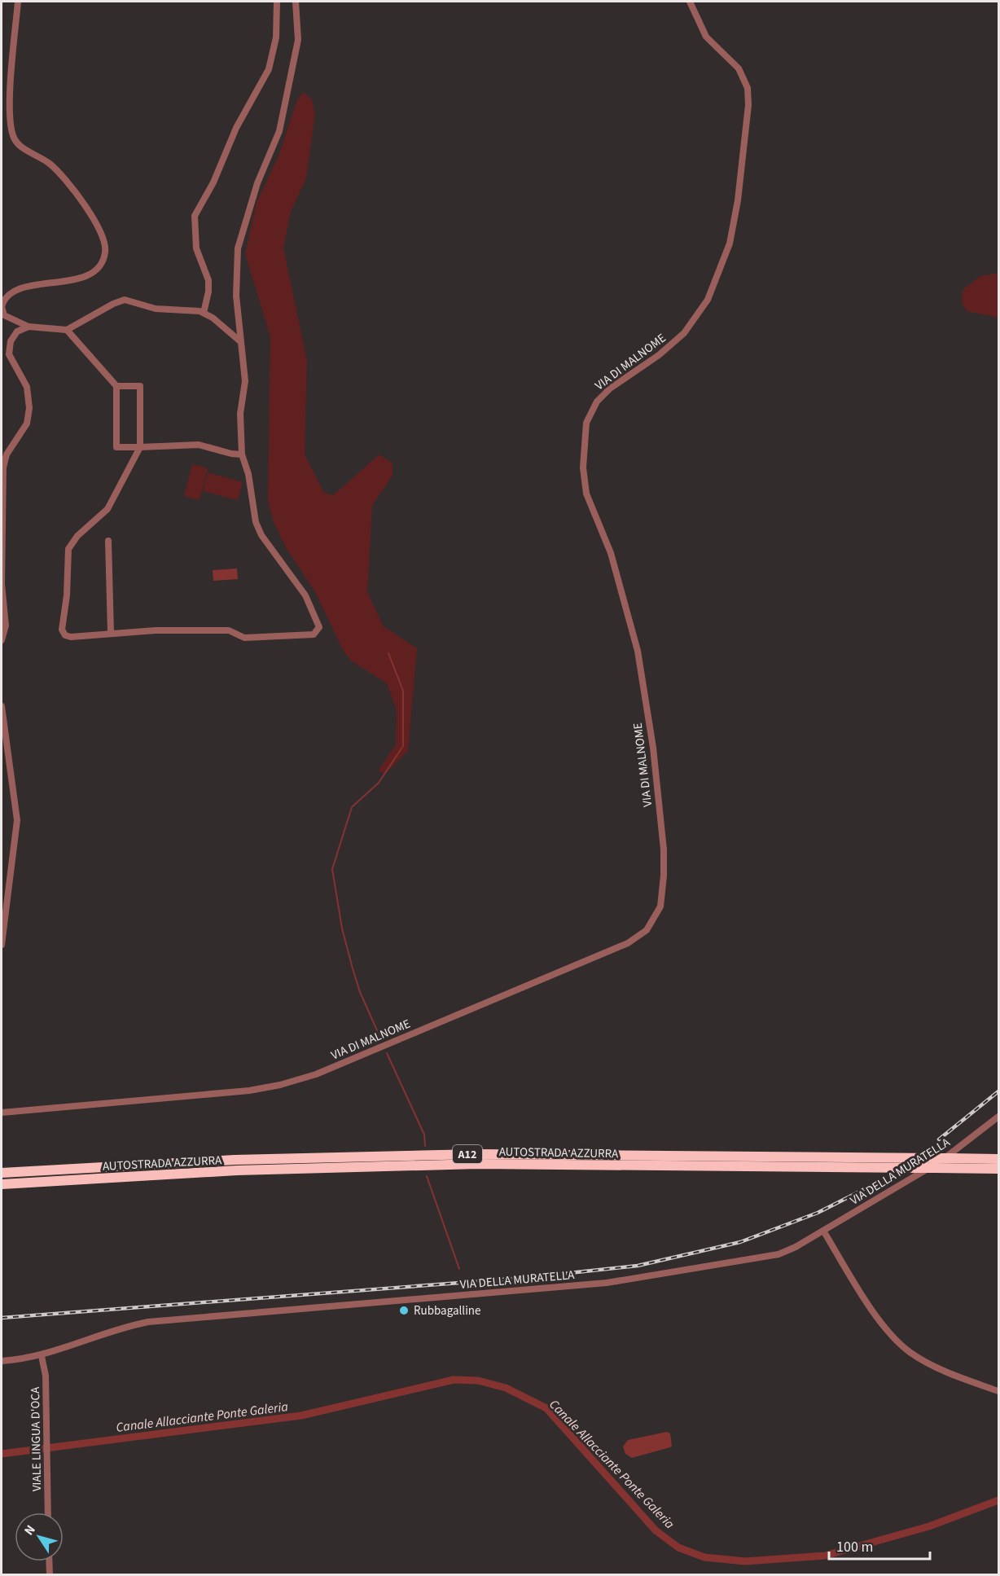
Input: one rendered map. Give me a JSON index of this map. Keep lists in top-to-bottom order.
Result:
{
  "streets": {
    "highway": ["AUTOSTRADA AZZURRA", "A12"],
    "street": ["VIA DI MALNOME", "VIA DELLA MURATELLA", "VIALE LINGUA D'OCA"]
  },
  "crossings": [
    ["VIA DELLA MURATELLA", "VIALE LINGUA D'OCA"]
  ],
  "water": ["Canale Allacciante Ponte Galeria"],
  "places": ["Rubbagalline"],
  "scale_bar": "100 m",
  "north": "top left"
}
